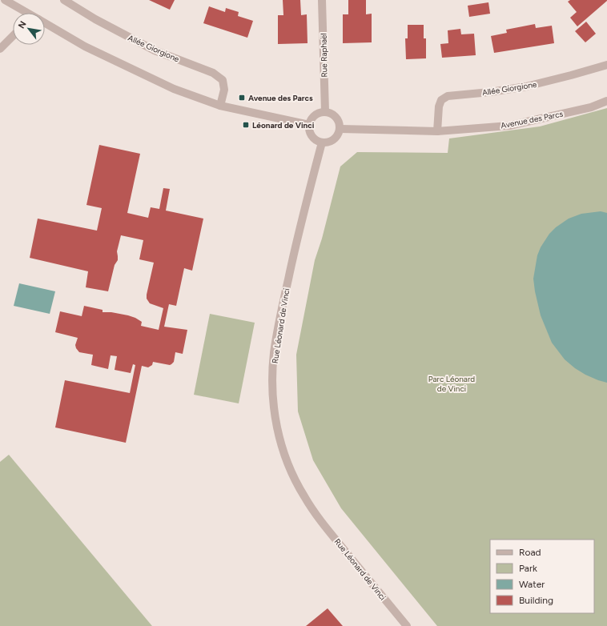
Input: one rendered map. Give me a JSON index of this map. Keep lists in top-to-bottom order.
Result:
{
  "streets": {
    "street": [
      "Allée Giorgione",
      "Rue Raphaël",
      "Avenue des Parcs",
      "Rue Léonard de Vinci"
    ]
  },
  "crossings": [
    ["Allée Giorgione", "Avenue des Parcs"],
    ["Rue Raphaël", "Avenue des Parcs"],
    ["Rue Raphaël", "Rue Léonard de Vinci"],
    ["Avenue des Parcs", "Rue Léonard de Vinci"]
  ],
  "parks": ["Parc Léonard de Vinci"],
  "places": {
    "transit": ["Avenue des Parcs", "Léonard de Vinci"]
  },
  "legend": [
    "Road",
    "Park",
    "Water",
    "Building"
  ],
  "north": "top left"
}
